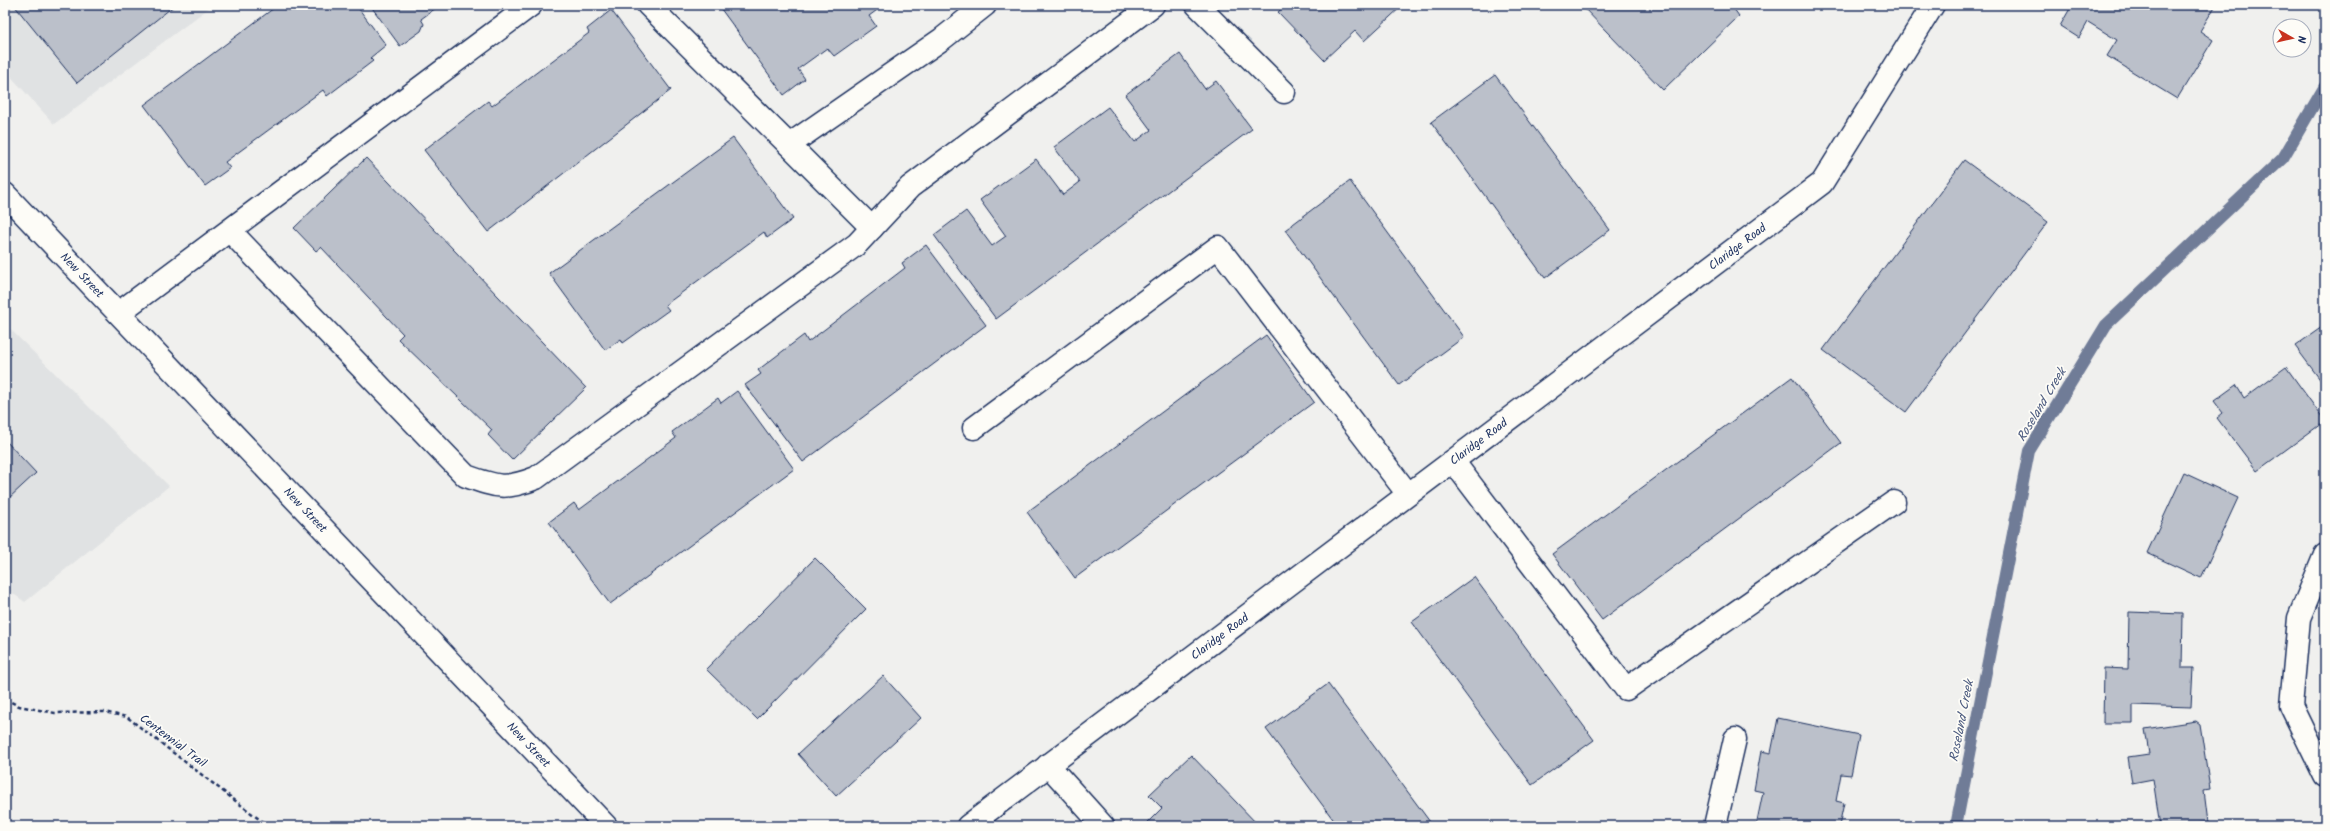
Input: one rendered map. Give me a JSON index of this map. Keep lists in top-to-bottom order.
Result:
{
  "streets": {
    "street": ["Claridge Road", "New Street"],
    "path": ["Centennial Trail"]
  },
  "water": ["Roseland Creek"],
  "north": "right"
}
